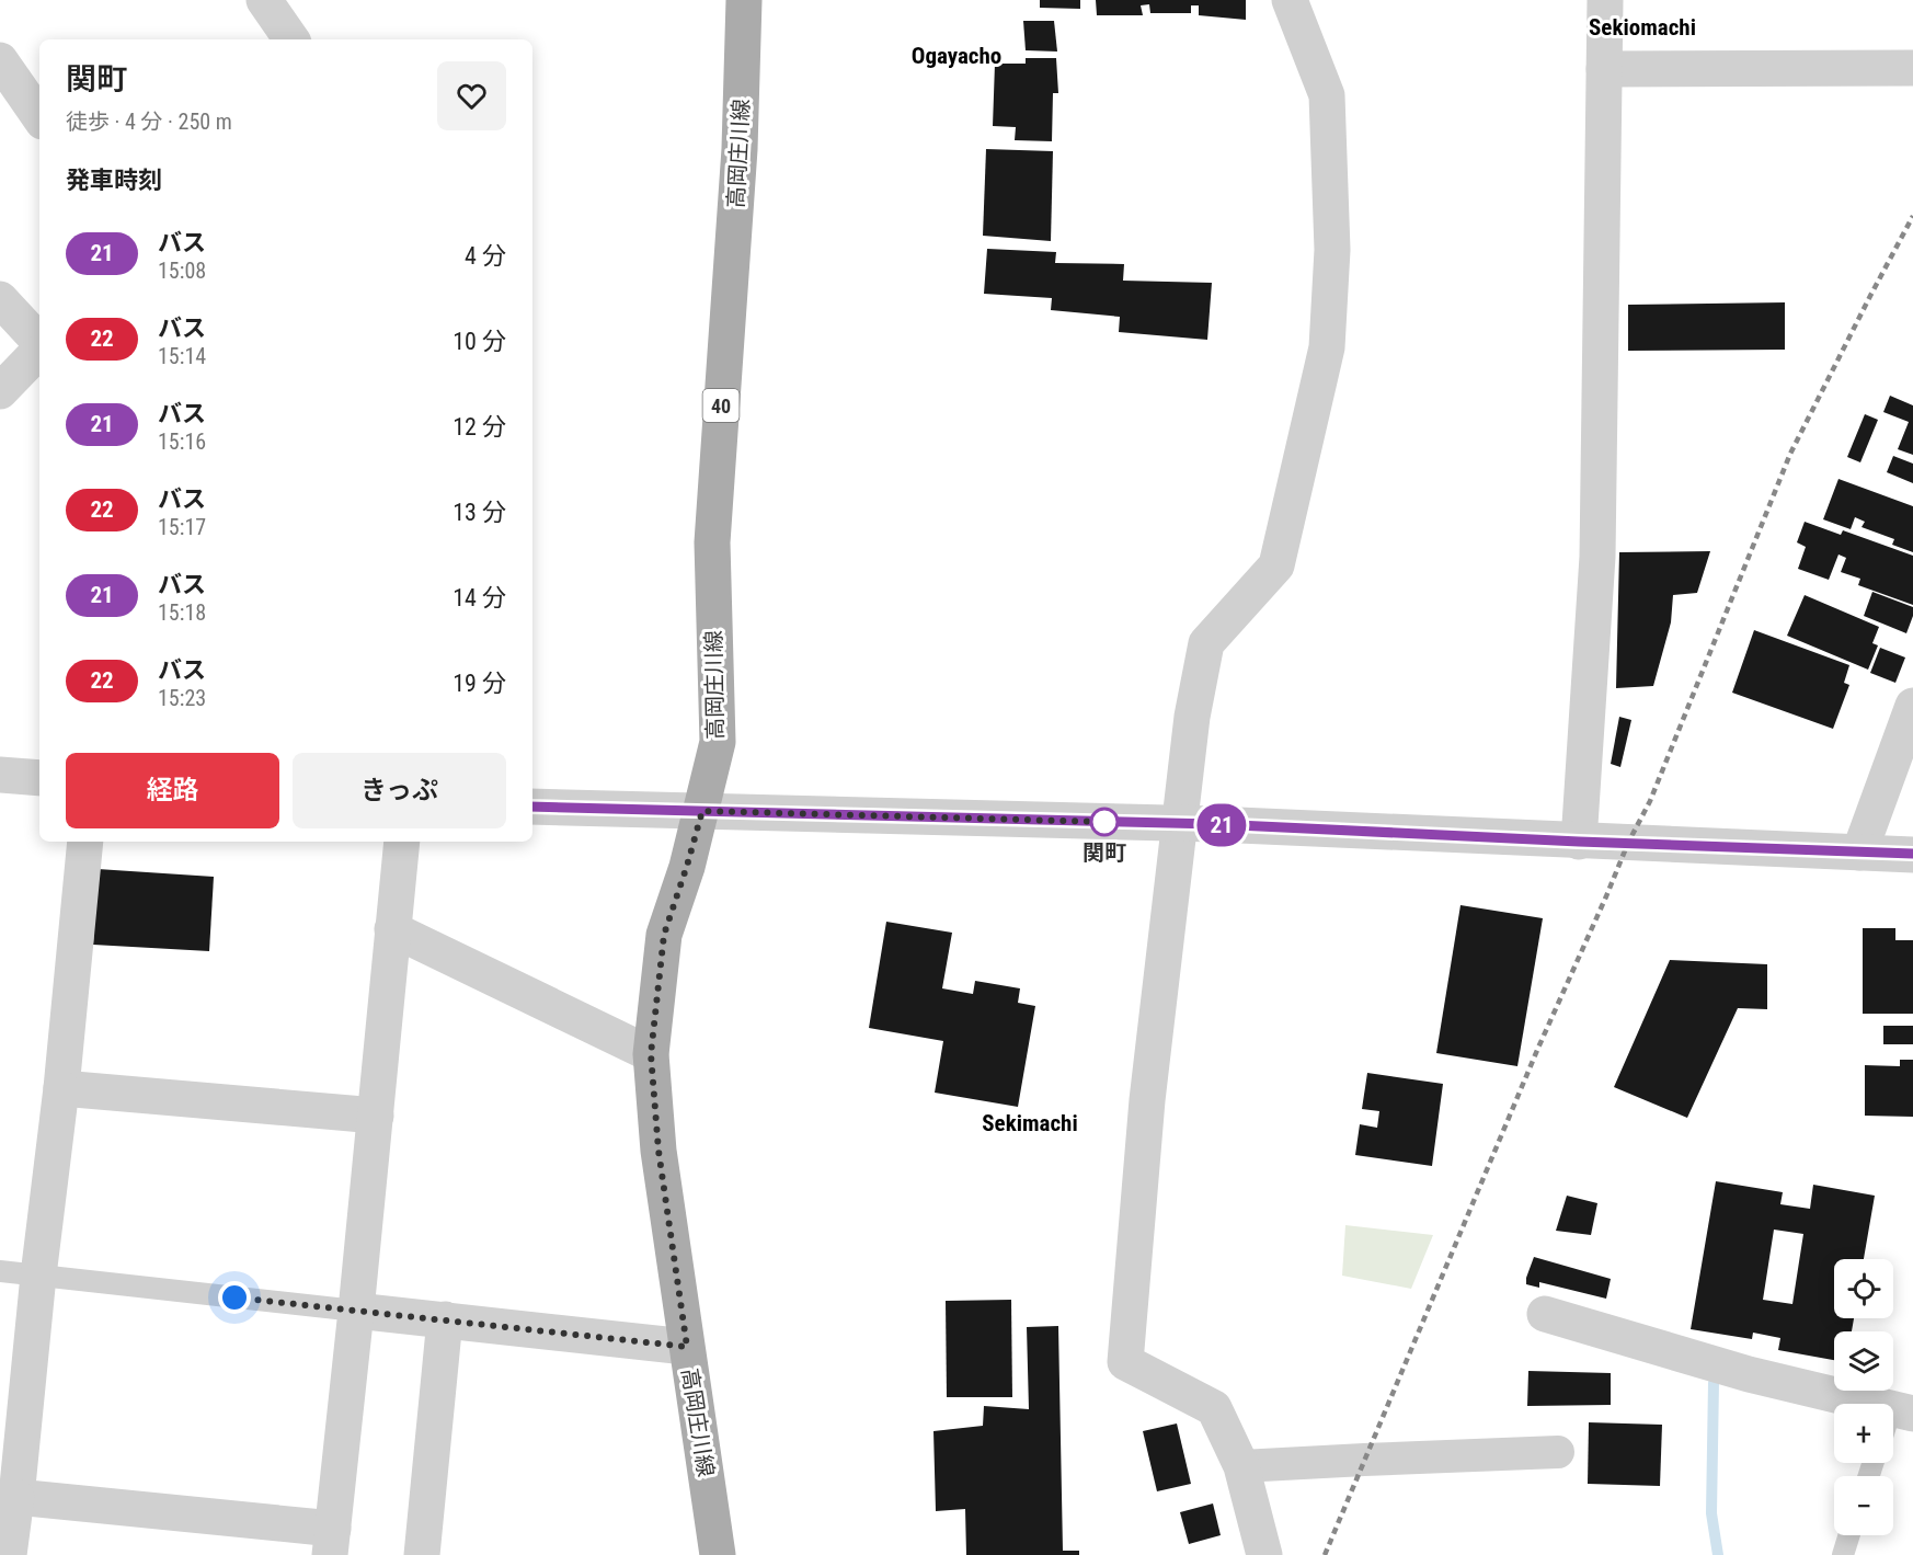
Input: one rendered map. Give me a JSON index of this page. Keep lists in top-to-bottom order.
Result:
{
  "streets": {
    "main road": ["高岡庄川線", "40"]
  },
  "districts": ["Sekiomachi", "Ogayacho", "Sekimachi"],
  "places": ["関町"],
  "lines": ["bus line 21"],
  "page": {
    "on_map": "21",
    "heading": [
      ["関町", "徒歩 · 4 分 · 250 m"],
      "発車時刻"
    ],
    "list": [
      {
        "mark": "21",
        "name": "バス",
        "note": "15:08",
        "value": "4 分"
      },
      {
        "mark": "22",
        "name": "バス",
        "note": "15:14",
        "value": "10 分"
      },
      {
        "mark": "21",
        "name": "バス",
        "note": "15:16",
        "value": "12 分"
      },
      {
        "mark": "22",
        "name": "バス",
        "note": "15:17",
        "value": "13 分"
      },
      {
        "mark": "21",
        "name": "バス",
        "note": "15:18",
        "value": "14 分"
      },
      {
        "mark": "22",
        "name": "バス",
        "note": "15:23",
        "value": "19 分"
      }
    ],
    "buttons": ["経路", "きっぷ"],
    "map_buttons": ["+", "−"]
  }
}
